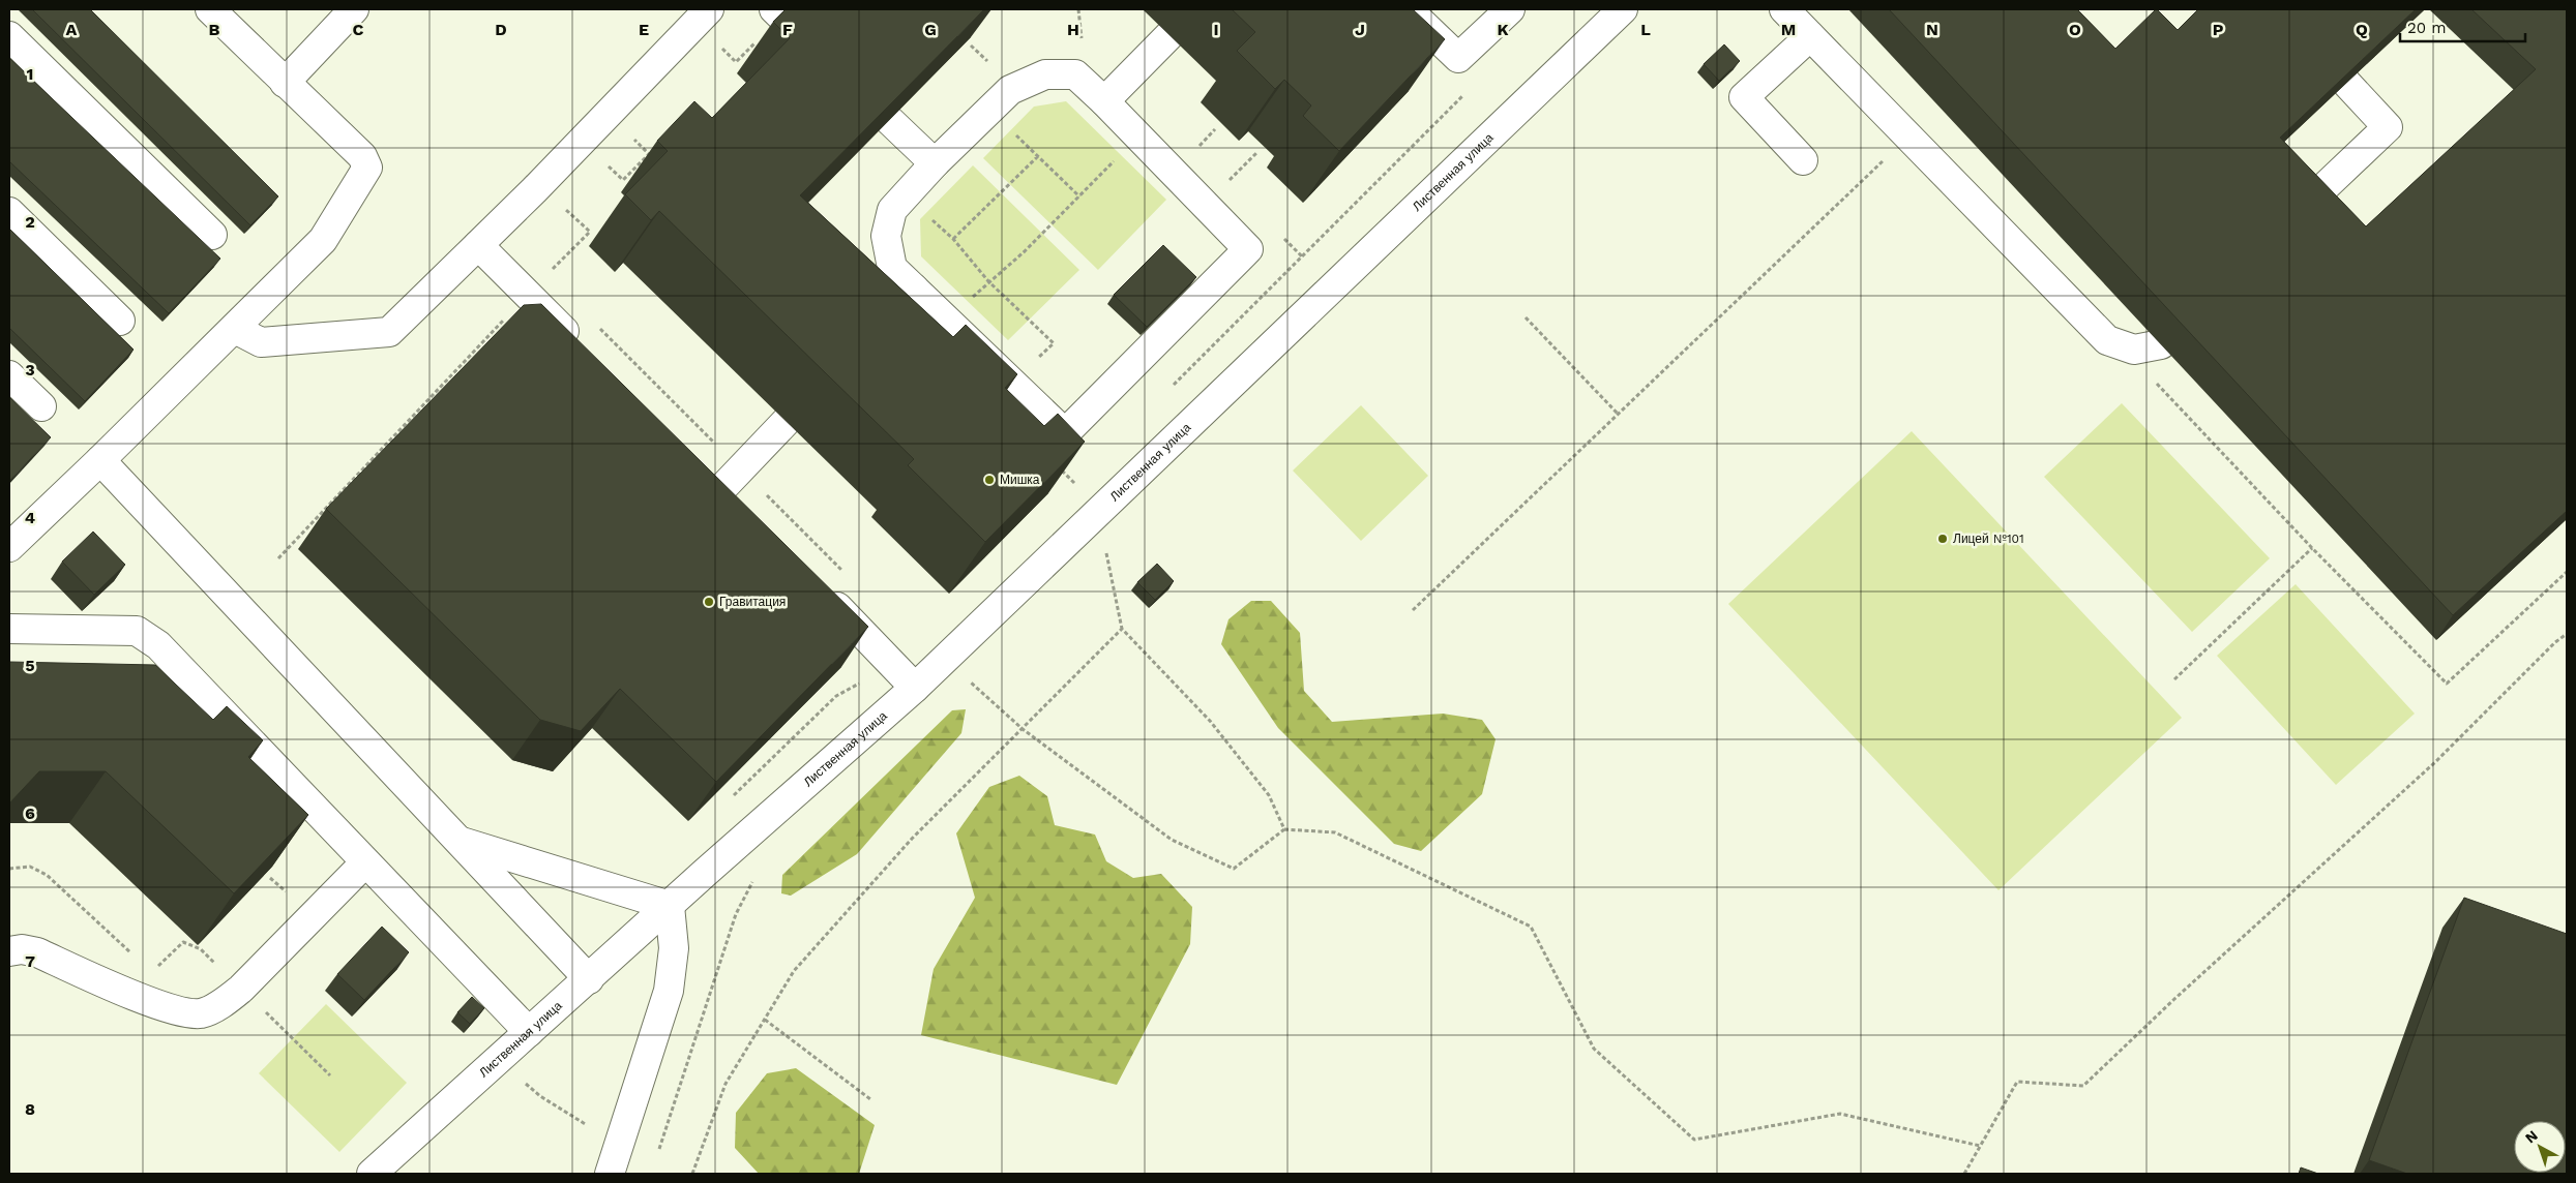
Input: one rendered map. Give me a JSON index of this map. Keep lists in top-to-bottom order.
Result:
{
  "streets": {
    "street": ["Лиственная улица"]
  },
  "places": ["Мишка", "Лицей №101", "Гравитация"],
  "scale_bar": "20 m",
  "north": "top left",
  "grid": {
    "columns": [
      "A",
      "B",
      "C",
      "D",
      "E",
      "F",
      "G",
      "H",
      "I",
      "J",
      "K",
      "L",
      "M",
      "N",
      "O",
      "P",
      "Q"
    ],
    "rows": [
      "1",
      "2",
      "3",
      "4",
      "5",
      "6",
      "7",
      "8"
    ]
  }
}
